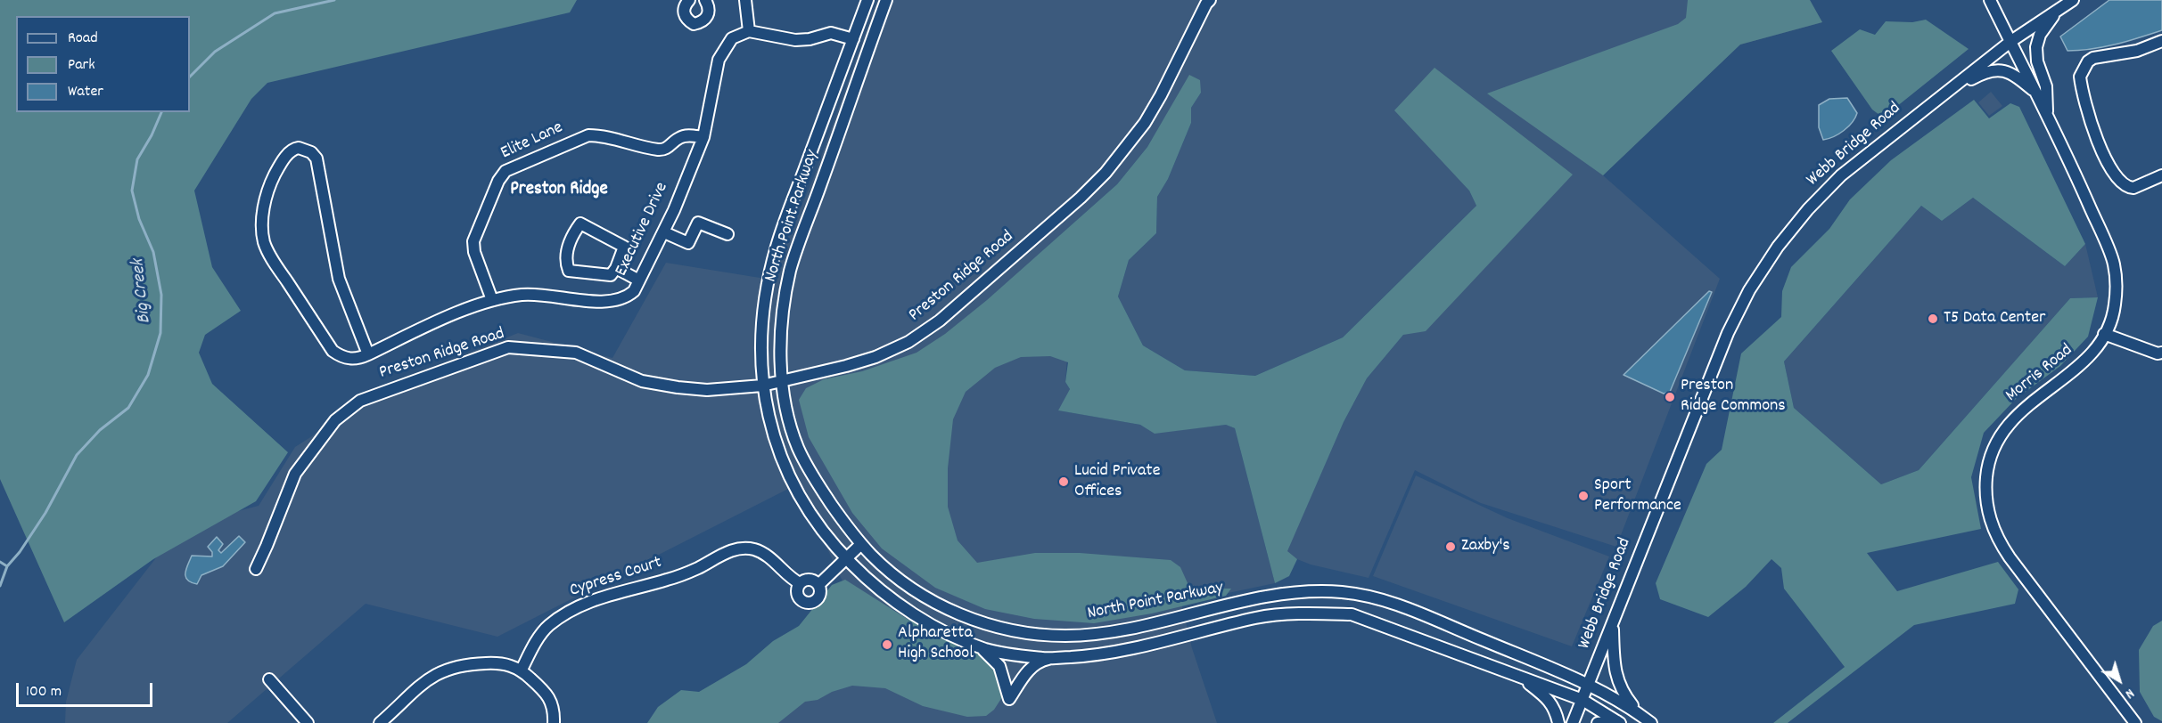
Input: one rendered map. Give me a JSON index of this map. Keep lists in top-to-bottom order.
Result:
{
  "streets": {
    "street": [
      "Elite Lane",
      "Webb Bridge Road",
      "North Point Parkway",
      "Executive Drive",
      "Preston Ridge Road",
      "Morris Road",
      "Cypress Court"
    ]
  },
  "crossings": [
    ["Elite Lane", "Executive Drive"],
    ["Webb Bridge Road", "North Point Parkway"],
    ["Webb Bridge Road", "Morris Road"],
    ["North Point Parkway", "Preston Ridge Road"],
    ["North Point Parkway", "Cypress Court"]
  ],
  "districts": ["Preston Ridge"],
  "water": ["Big Creek"],
  "places": [
    "T5 Data Center",
    "Preston Ridge Commons",
    "Lucid Private Offices",
    "Sport Performance",
    "Zaxby's",
    "Alpharetta High School"
  ],
  "legend": ["Road", "Park", "Water"],
  "scale_bar": "100 m",
  "north": "bottom right"
}
